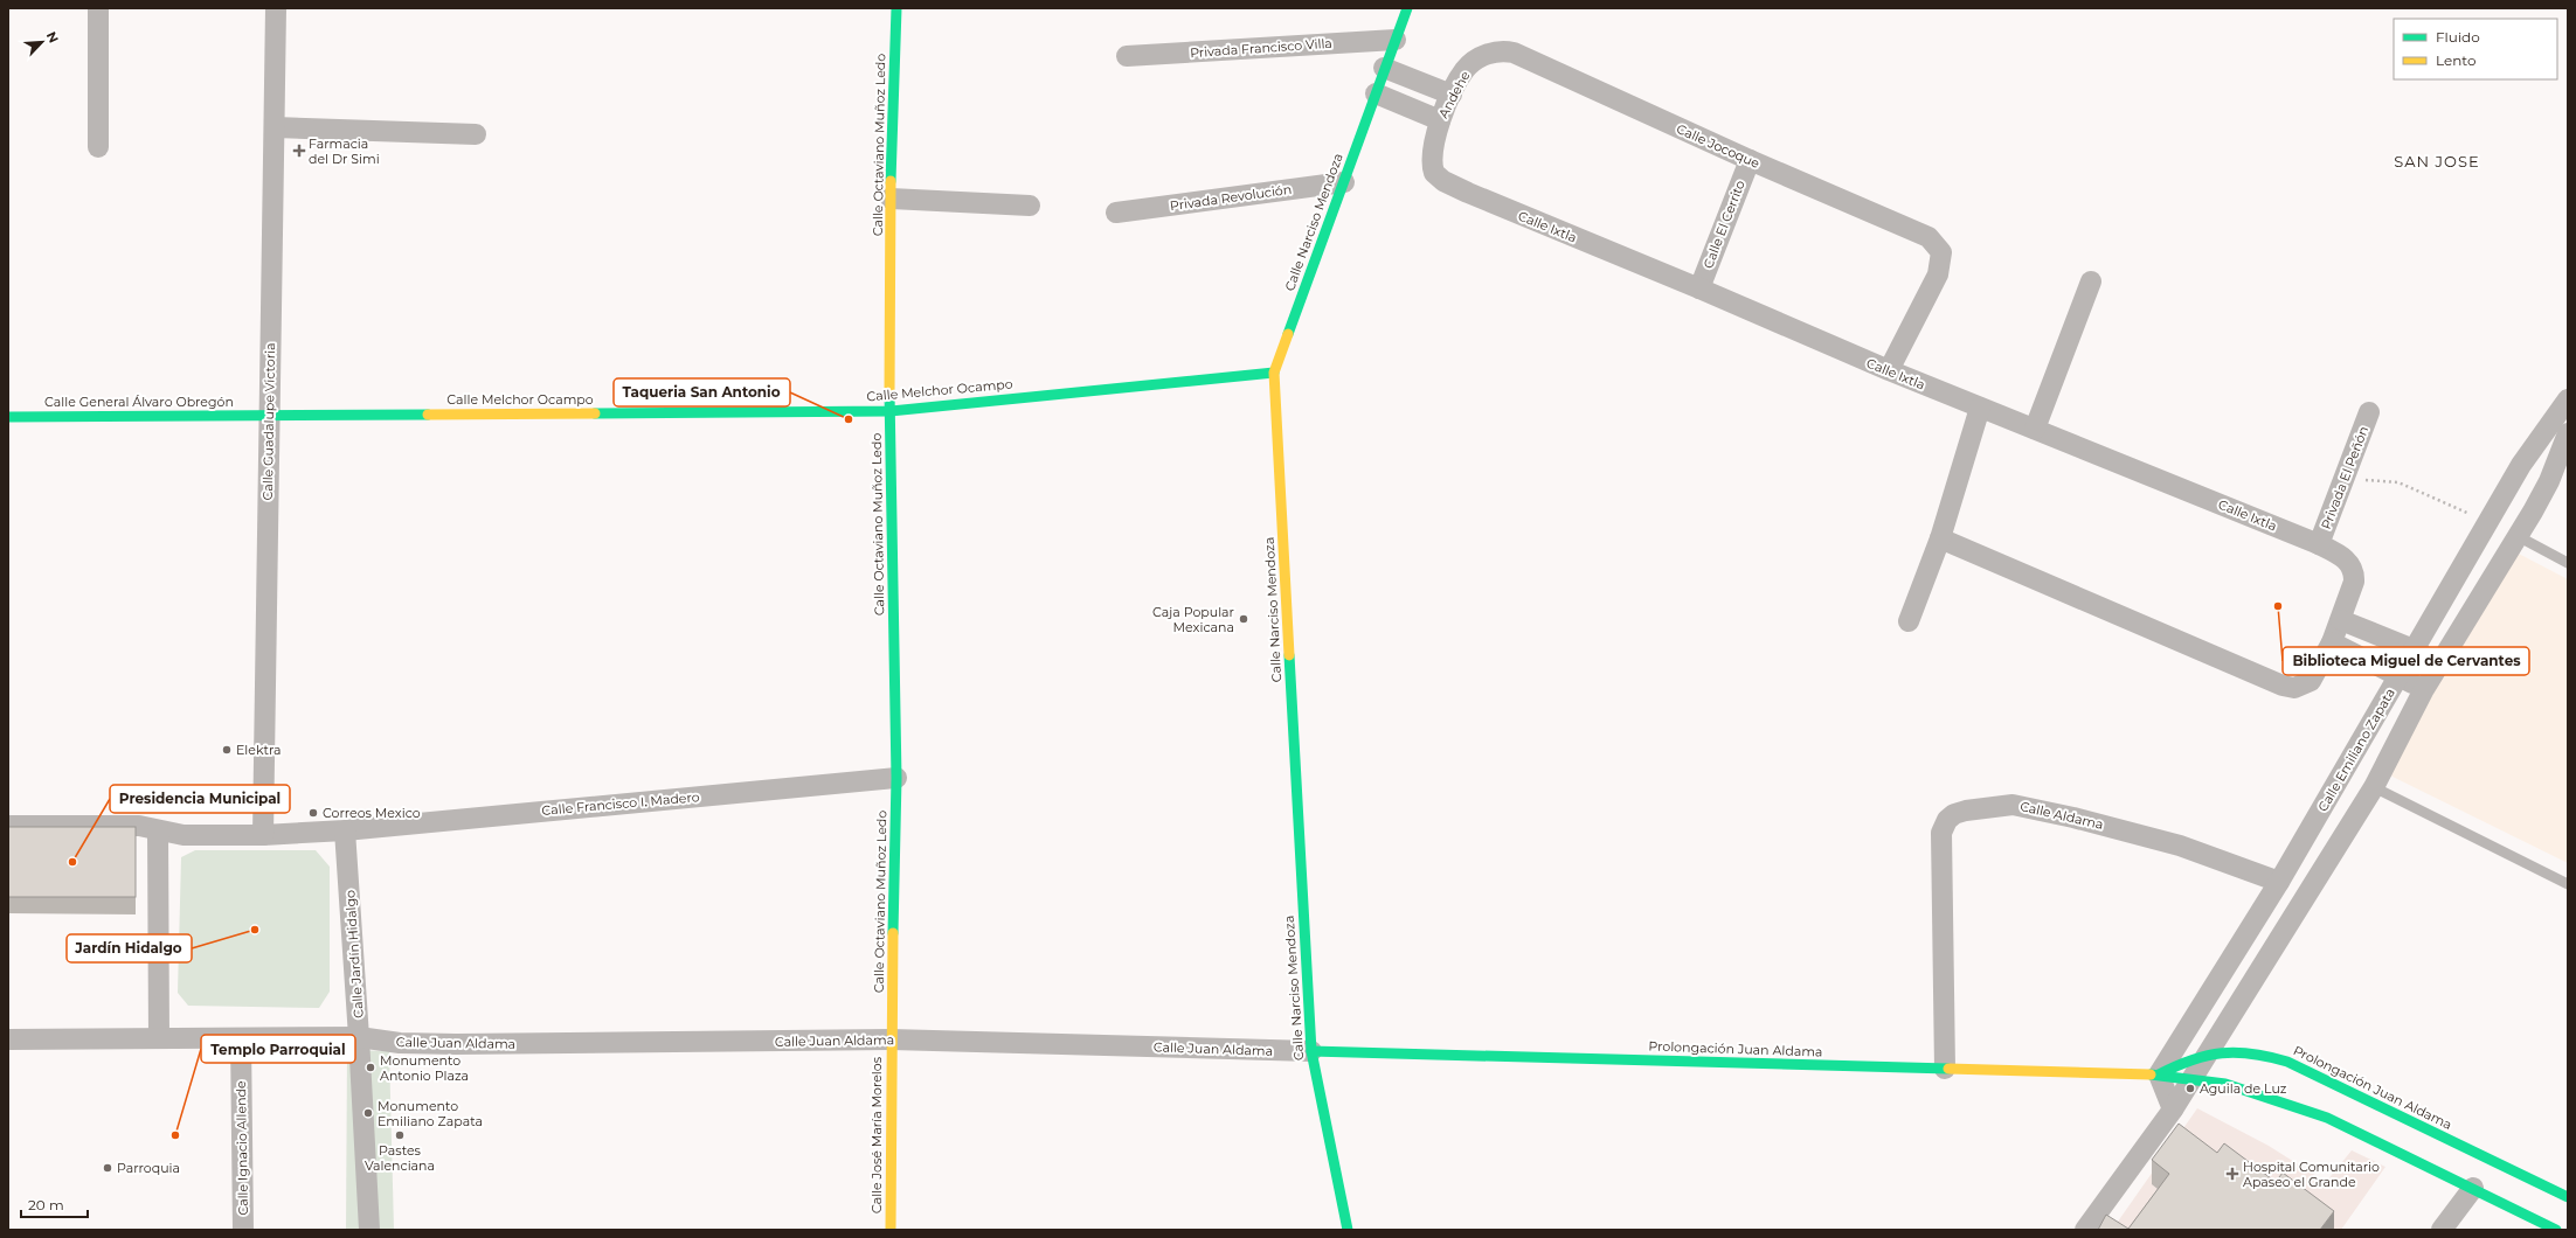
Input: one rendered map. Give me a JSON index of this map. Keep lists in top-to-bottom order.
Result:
{
  "streets": {
    "street": [
      "Privada Francisco Villa",
      "Andehe",
      "Calle Octaviano Muñoz Ledo",
      "Calle Jocoque",
      "Privada Revolución",
      "Calle Narciso Mendoza",
      "Calle El Cerrito",
      "Calle Ixtla",
      "Calle Melchor Ocampo",
      "Calle General Álvaro Obregón",
      "Calle Guadalupe Victoria",
      "Privada El Peñón",
      "Calle Emiliano Zapata",
      "Calle Francisco I. Madero",
      "Calle Aldama",
      "Calle Jardín Hidalgo",
      "Calle Juan Aldama",
      "Prolongación Juan Aldama",
      "Calle José María Morelos",
      "Calle Ignacio Allende"
    ]
  },
  "crossings": [
    ["Privada Francisco Villa", "Calle Narciso Mendoza"],
    ["Andehe", "Calle Jocoque"],
    ["Andehe", "Calle Ixtla"],
    ["Calle Octaviano Muñoz Ledo", "Calle Melchor Ocampo"],
    ["Calle Octaviano Muñoz Ledo", "Calle Francisco I. Madero"],
    ["Calle Octaviano Muñoz Ledo", "Calle Juan Aldama"],
    ["Calle Octaviano Muñoz Ledo", "Calle José María Morelos"],
    ["Calle Jocoque", "Calle El Cerrito"],
    ["Calle Jocoque", "Calle Ixtla"],
    ["Privada Revolución", "Calle Narciso Mendoza"],
    ["Calle Narciso Mendoza", "Calle Melchor Ocampo"],
    ["Calle Narciso Mendoza", "Calle Juan Aldama"],
    ["Calle Narciso Mendoza", "Prolongación Juan Aldama"],
    ["Calle El Cerrito", "Calle Ixtla"],
    ["Calle Ixtla", "Privada El Peñón"],
    ["Calle Melchor Ocampo", "Calle General Álvaro Obregón"],
    ["Calle Melchor Ocampo", "Calle Guadalupe Victoria"],
    ["Calle General Álvaro Obregón", "Calle Guadalupe Victoria"],
    ["Calle Guadalupe Victoria", "Calle Francisco I. Madero"],
    ["Calle Emiliano Zapata", "Calle Aldama"],
    ["Calle Emiliano Zapata", "Prolongación Juan Aldama"],
    ["Calle Francisco I. Madero", "Calle Jardín Hidalgo"],
    ["Calle Aldama", "Prolongación Juan Aldama"],
    ["Calle Jardín Hidalgo", "Calle Juan Aldama"],
    ["Calle Jardín Hidalgo", "Calle Ignacio Allende"],
    ["Calle Juan Aldama", "Prolongación Juan Aldama"],
    ["Calle Juan Aldama", "Calle José María Morelos"]
  ],
  "districts": ["SAN JOSE"],
  "places": {
    "health": ["Farmacia del Dr Simi", "Hospital Comunitario Apaseo el Grande"],
    "other": [
      "Taqueria San Antonio",
      "Biblioteca Miguel de Cervantes",
      "Caja Popular Mexicana",
      "Elektra",
      "Correos Mexico",
      "Presidencia Municipal",
      "Jardín Hidalgo",
      "Monumento Antonio Plaza",
      "Aguila de Luz",
      "Monumento Emiliano Zapata",
      "Templo Parroquial",
      "Pastes Valenciana",
      "Parroquia"
    ]
  },
  "legend": ["Fluido", "Lento"],
  "scale_bar": "20 m",
  "north": "top right"
}
